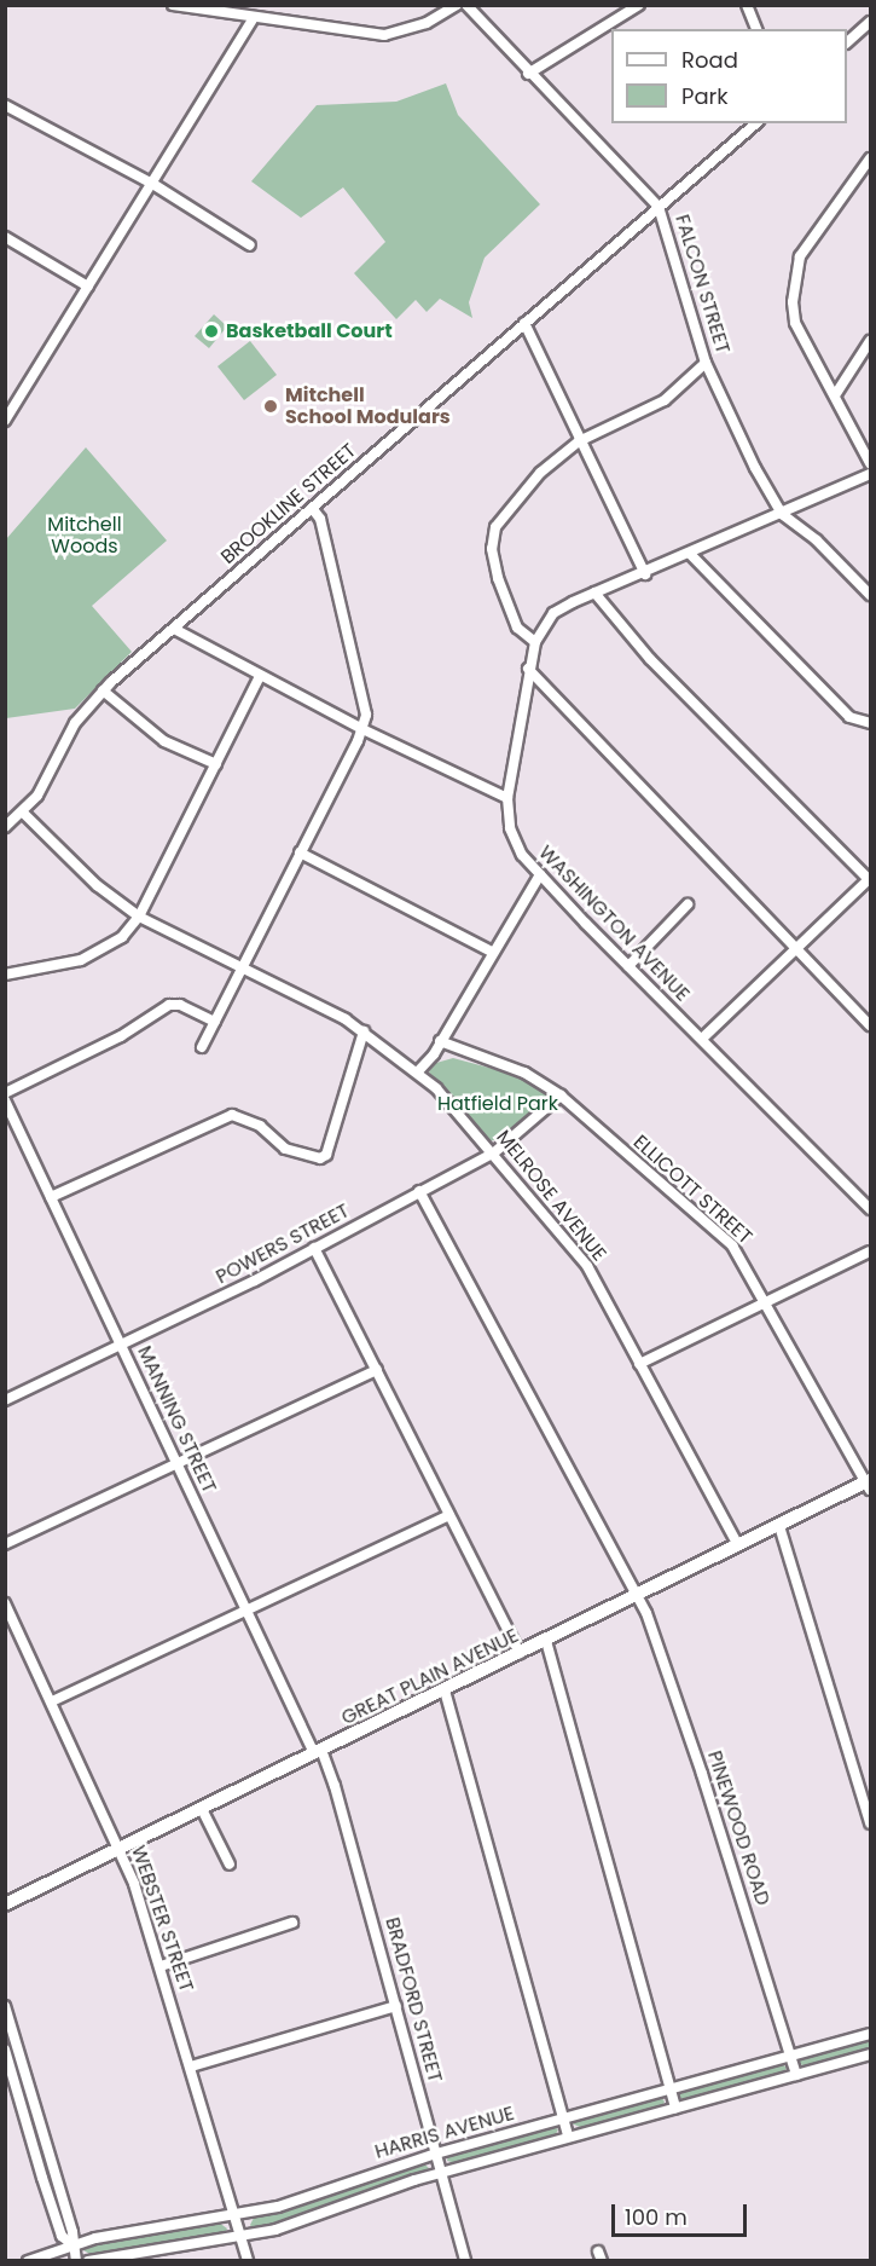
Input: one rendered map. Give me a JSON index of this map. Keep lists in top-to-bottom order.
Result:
{
  "streets": {
    "main road": ["GREAT PLAIN AVENUE"],
    "street": [
      "FALCON STREET",
      "BROOKLINE STREET",
      "WASHINGTON AVENUE",
      "ELLICOTT STREET",
      "MELROSE AVENUE",
      "POWERS STREET",
      "MANNING STREET",
      "PINEWOOD ROAD",
      "WEBSTER STREET",
      "BRADFORD STREET",
      "HARRIS AVENUE"
    ]
  },
  "crossings": [
    ["FALCON STREET", "BROOKLINE STREET"],
    ["FALCON STREET", "WASHINGTON AVENUE"],
    ["BROOKLINE STREET", "MELROSE AVENUE"],
    ["ELLICOTT STREET", "POWERS STREET"],
    ["ELLICOTT STREET", "GREAT PLAIN AVENUE"],
    ["MELROSE AVENUE", "POWERS STREET"],
    ["MELROSE AVENUE", "GREAT PLAIN AVENUE"],
    ["POWERS STREET", "MANNING STREET"],
    ["POWERS STREET", "PINEWOOD ROAD"],
    ["MANNING STREET", "GREAT PLAIN AVENUE"],
    ["MANNING STREET", "BRADFORD STREET"],
    ["GREAT PLAIN AVENUE", "PINEWOOD ROAD"],
    ["GREAT PLAIN AVENUE", "WEBSTER STREET"],
    ["GREAT PLAIN AVENUE", "BRADFORD STREET"],
    ["PINEWOOD ROAD", "HARRIS AVENUE"],
    ["WEBSTER STREET", "HARRIS AVENUE"],
    ["BRADFORD STREET", "HARRIS AVENUE"]
  ],
  "parks": ["Mitchell Woods", "Hatfield Park"],
  "places": ["Basketball Court", "Mitchell School Modulars"],
  "legend": ["Road", "Park"],
  "scale_bar": "100 m"
}
